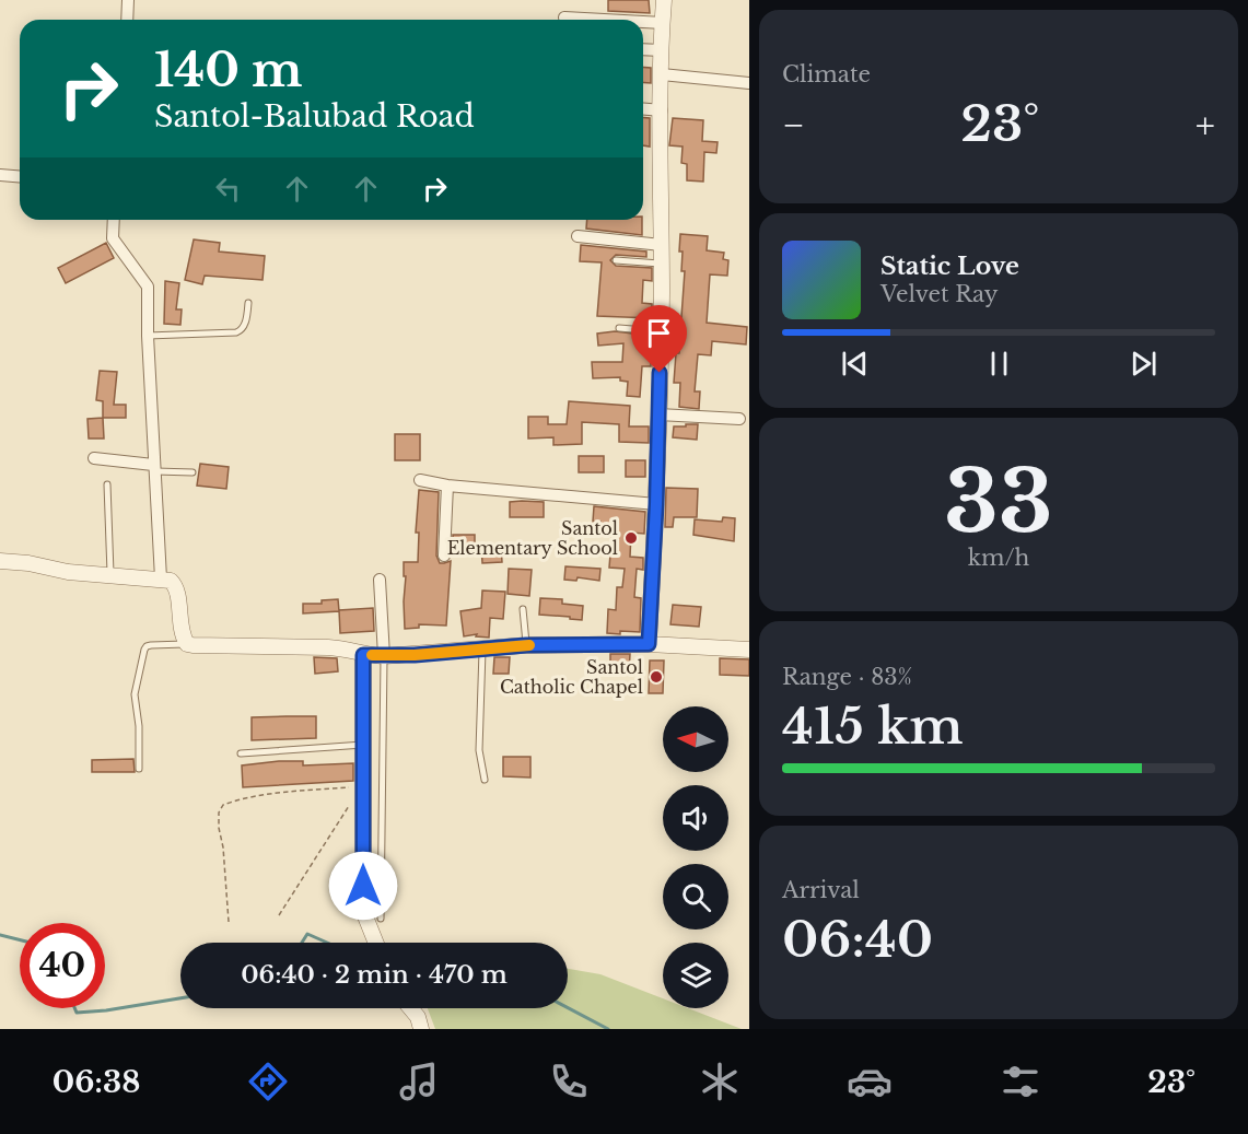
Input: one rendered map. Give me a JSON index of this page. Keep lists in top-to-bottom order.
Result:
{
  "places": ["Santol Elementary School", "Santol Catholic Chapel"],
  "north": "left",
  "page": {
    "tile": [
      "Climate",
      ["33", "km/h"],
      ["Range · 83%", "415 km"],
      ["Arrival", "06:40"]
    ],
    "turn": ["140 m", "Santol-Balubad Road"],
    "heat": ["−", "23°", "+"],
    "song": ["Static Love", "Velvet Ray"],
    "limit": "40",
    "trip": "06:40 · 2 min · 470 m",
    "tabs": ["06:38", "23°"]
  }
}
